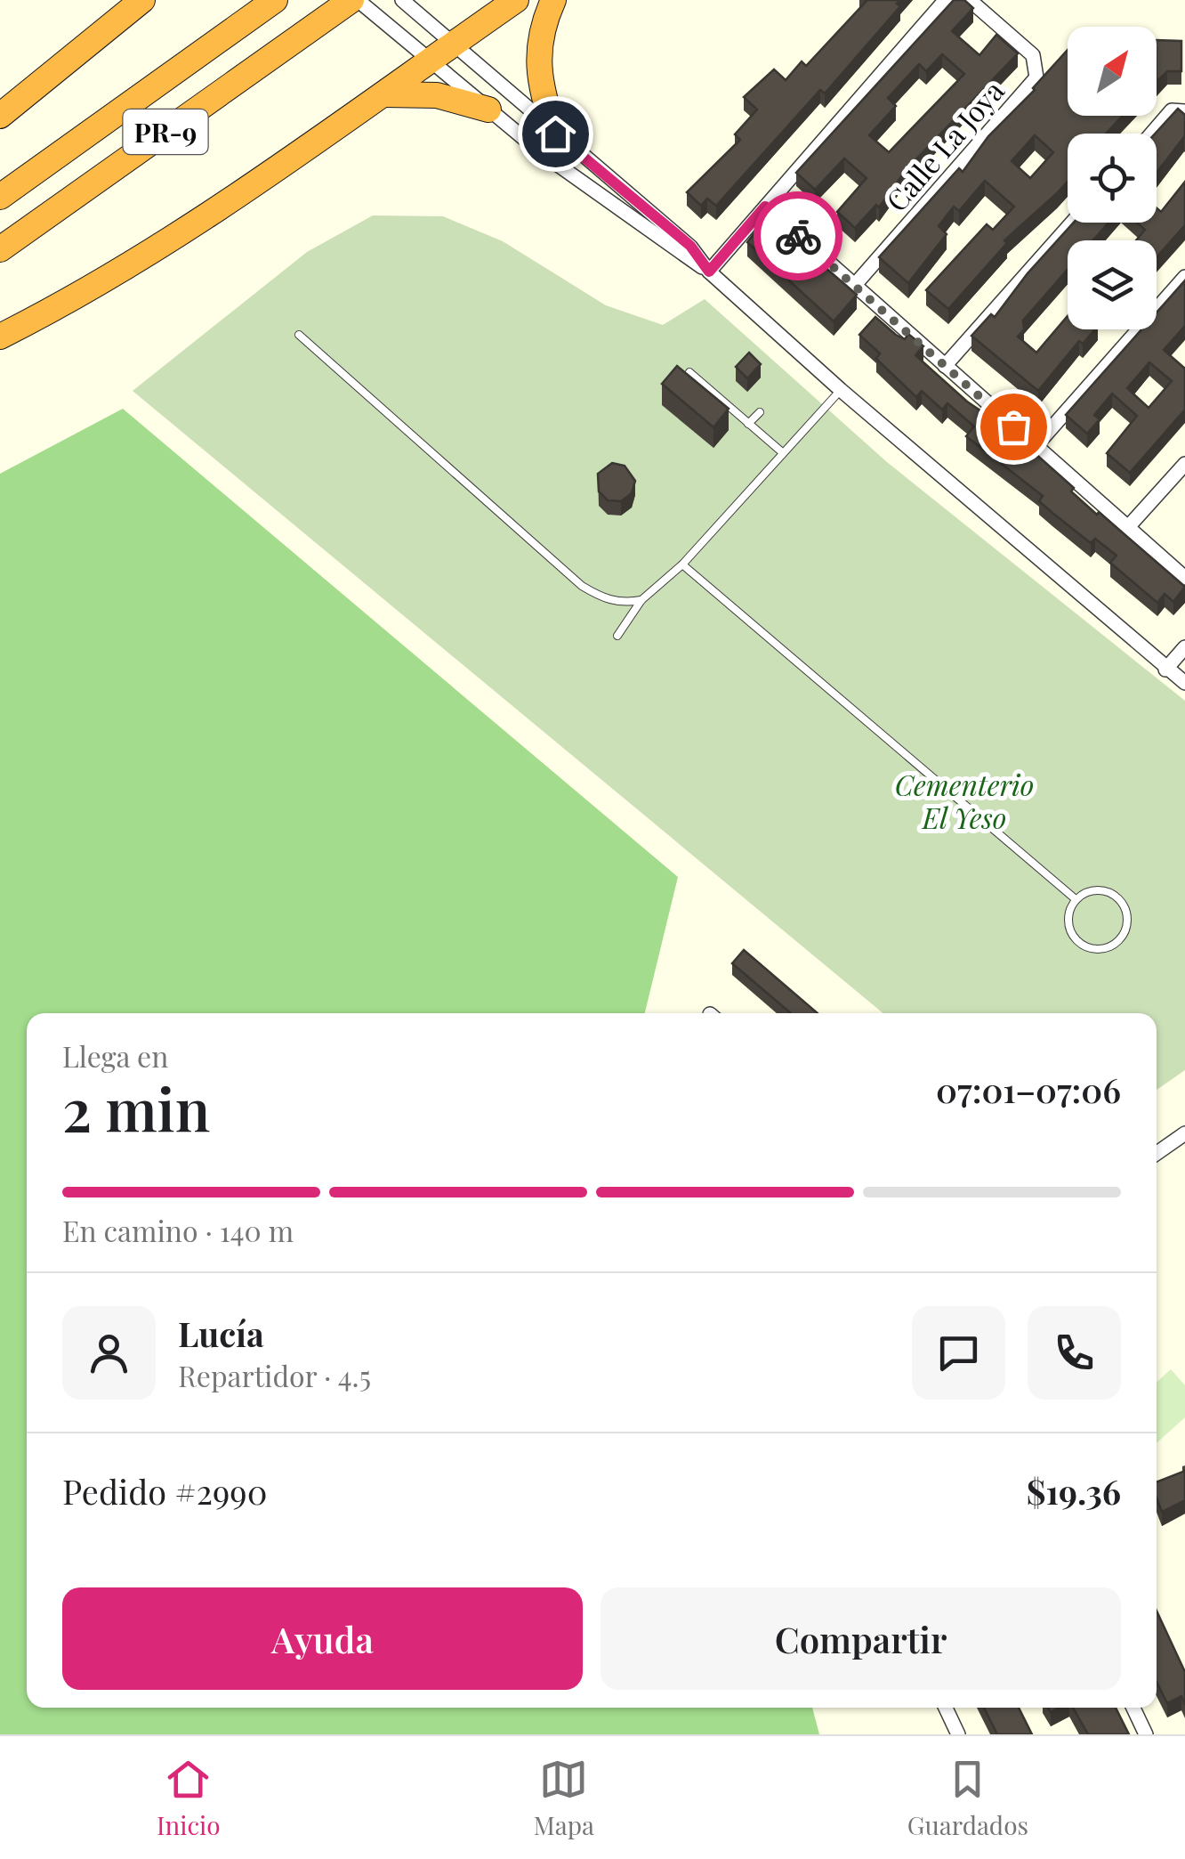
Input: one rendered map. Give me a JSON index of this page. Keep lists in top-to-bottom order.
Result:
{
  "streets": {
    "highway": ["PR-9"],
    "street": ["Calle La Joya"]
  },
  "parks": ["Cementerio El Yeso"],
  "north": "top right",
  "page": {
    "heading": ["2 min", "Llega en", "07:01–07:06"],
    "panel": [
      "Lucía",
      "Repartidor · 4.5",
      "Pedido #2990",
      "$19.36"
    ],
    "bar": "En camino · 140 m",
    "buttons": ["Ayuda", "Compartir"],
    "tabs": ["Inicio", "Mapa", "Guardados"]
  }
}
